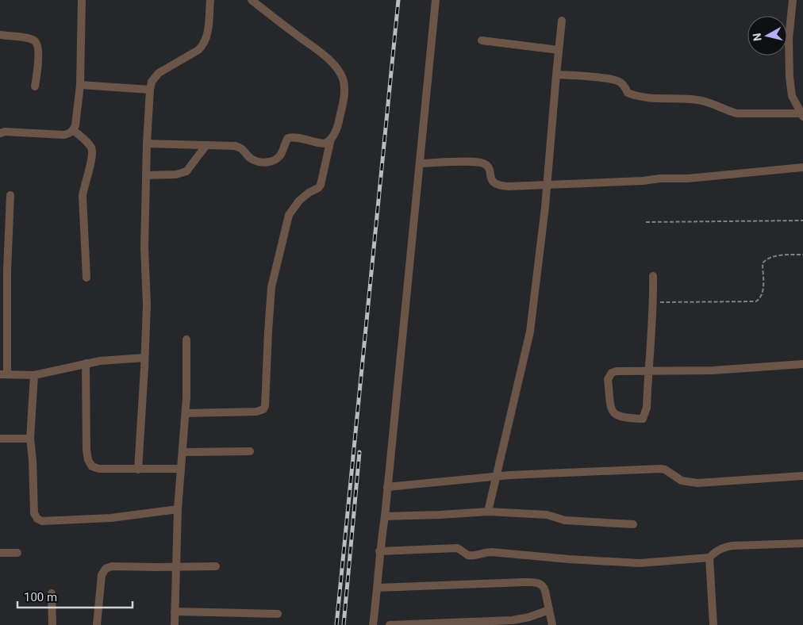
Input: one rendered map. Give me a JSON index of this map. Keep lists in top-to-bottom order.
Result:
{
  "scale_bar": "100 m",
  "north": "left"
}
